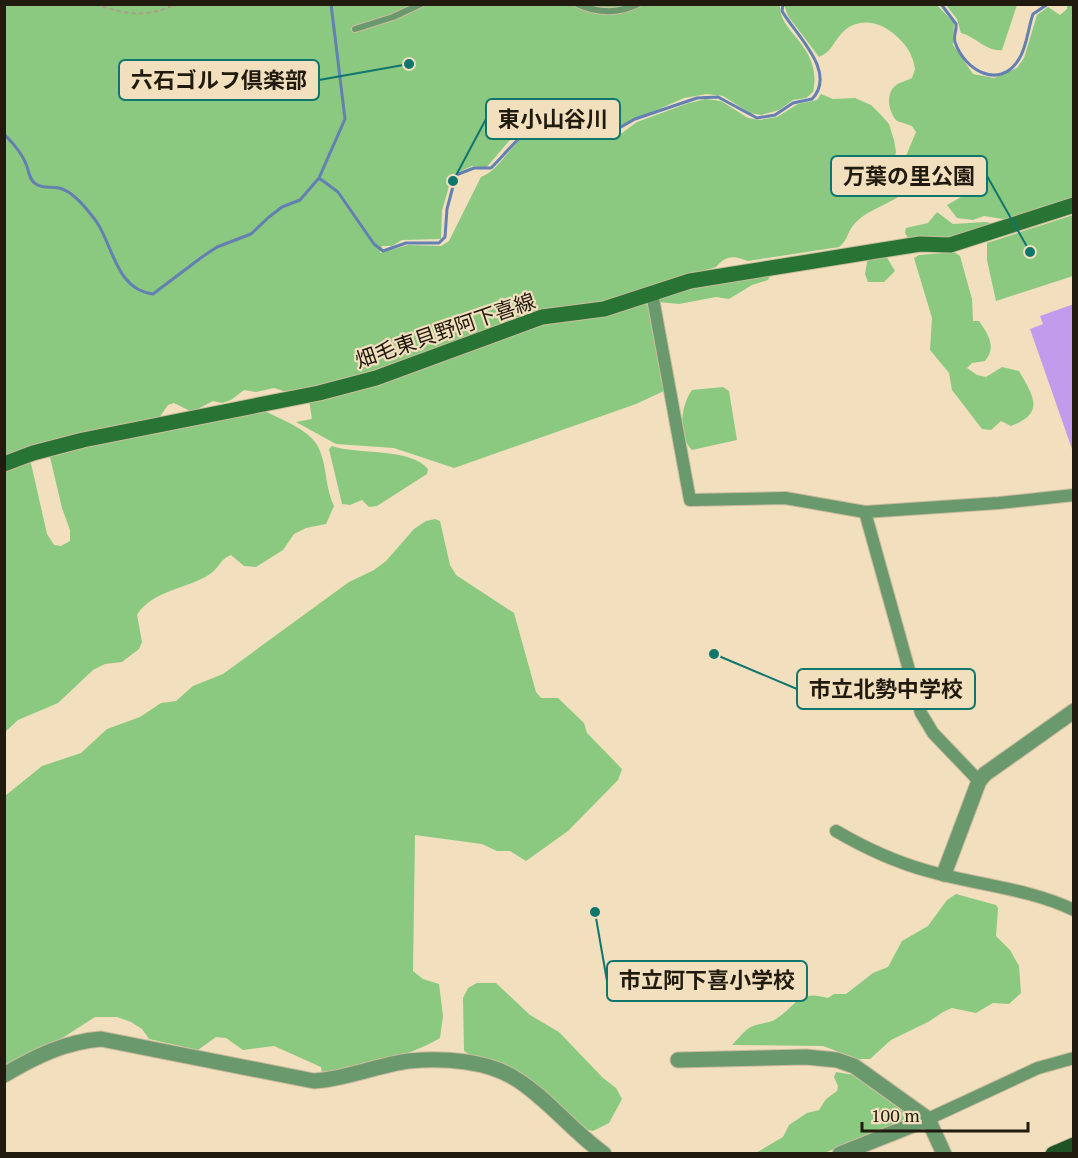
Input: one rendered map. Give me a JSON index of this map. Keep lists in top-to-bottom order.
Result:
{
  "streets": {
    "main road": ["畑毛東貝野阿下喜線"]
  },
  "places": [
    "六石ゴルフ倶楽部",
    "東小山谷川",
    "万葉の里公園",
    "市立北勢中学校",
    "市立阿下喜小学校"
  ],
  "scale_bar": "100 m"
}
